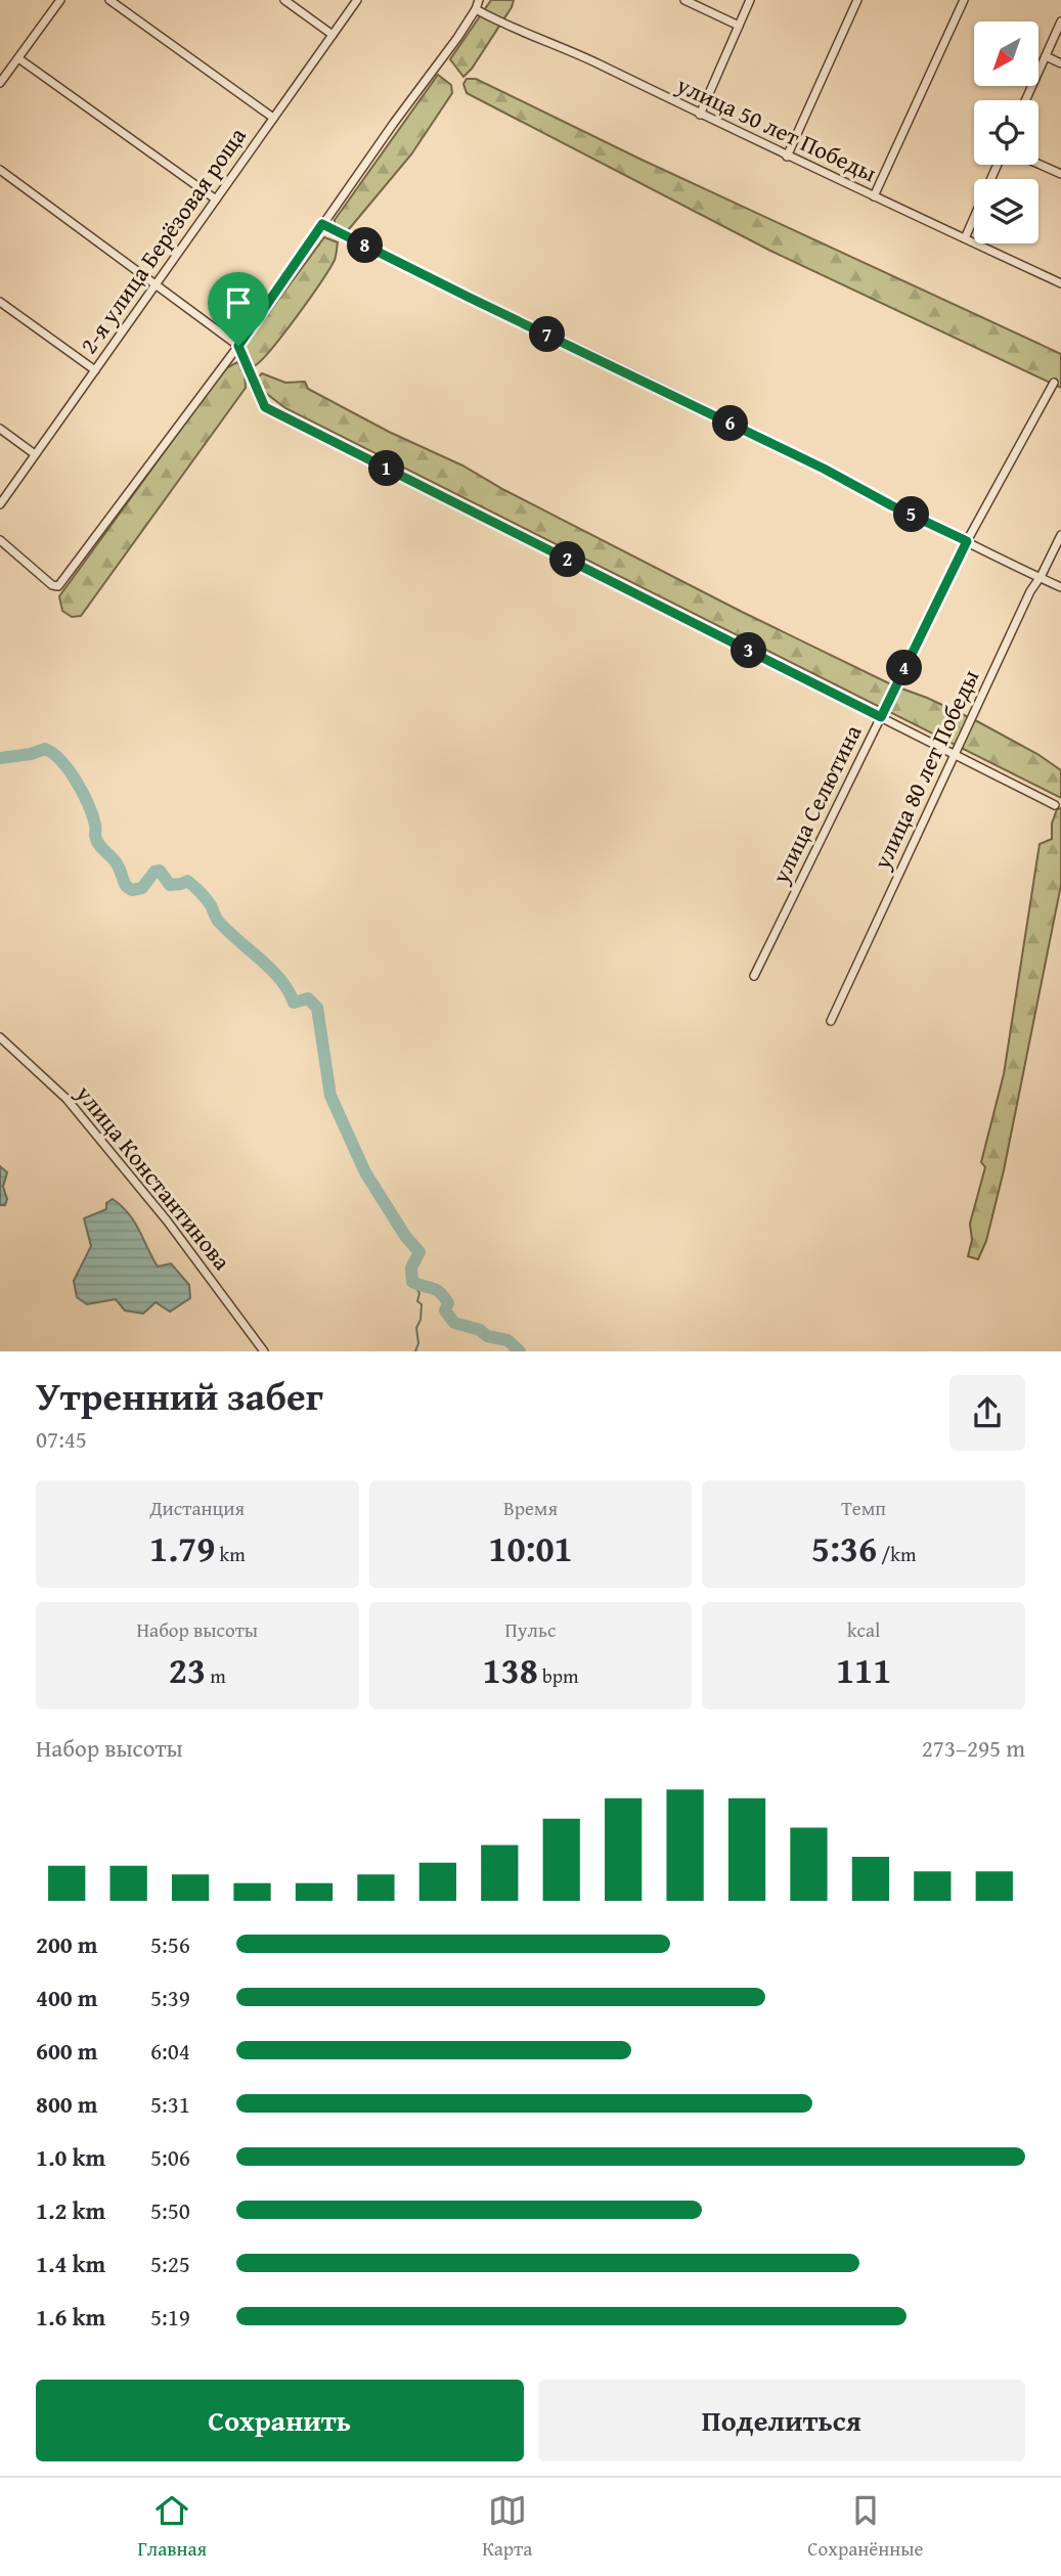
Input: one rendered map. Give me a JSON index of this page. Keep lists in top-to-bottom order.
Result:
{
  "streets": {
    "street": [
      "улица 50 лет Победы",
      "2-я улица Берёзовая роща",
      "улица 80 лет Победы",
      "улица Селютина",
      "улица Константинова"
    ]
  },
  "north": "bottom left",
  "page": {
    "pins": [
      "8",
      "7",
      "6",
      "1",
      "5",
      "2",
      "3",
      "4"
    ],
    "heading": ["Утренний забег", "07:45"],
    "stats": [
      ["Дистанция", "1.79 km"],
      ["Время", "10:01"],
      ["Темп", "5:36 /km"],
      ["Набор высоты", "23 m"],
      ["Пульс", "138 bpm"],
      ["kcal", "111"]
    ],
    "chart": ["Набор высоты", "273–295 m"],
    "list": [
      {
        "name": "200 m",
        "note": "5:56"
      },
      {
        "name": "400 m",
        "note": "5:39"
      },
      {
        "name": "600 m",
        "note": "6:04"
      },
      {
        "name": "800 m",
        "note": "5:31"
      },
      {
        "name": "1.0 km",
        "note": "5:06"
      },
      {
        "name": "1.2 km",
        "note": "5:50"
      },
      {
        "name": "1.4 km",
        "note": "5:25"
      },
      {
        "name": "1.6 km",
        "note": "5:19"
      }
    ],
    "buttons": ["Сохранить", "Поделиться"],
    "tabs": ["Главная", "Карта", "Сохранённые"]
  }
}
